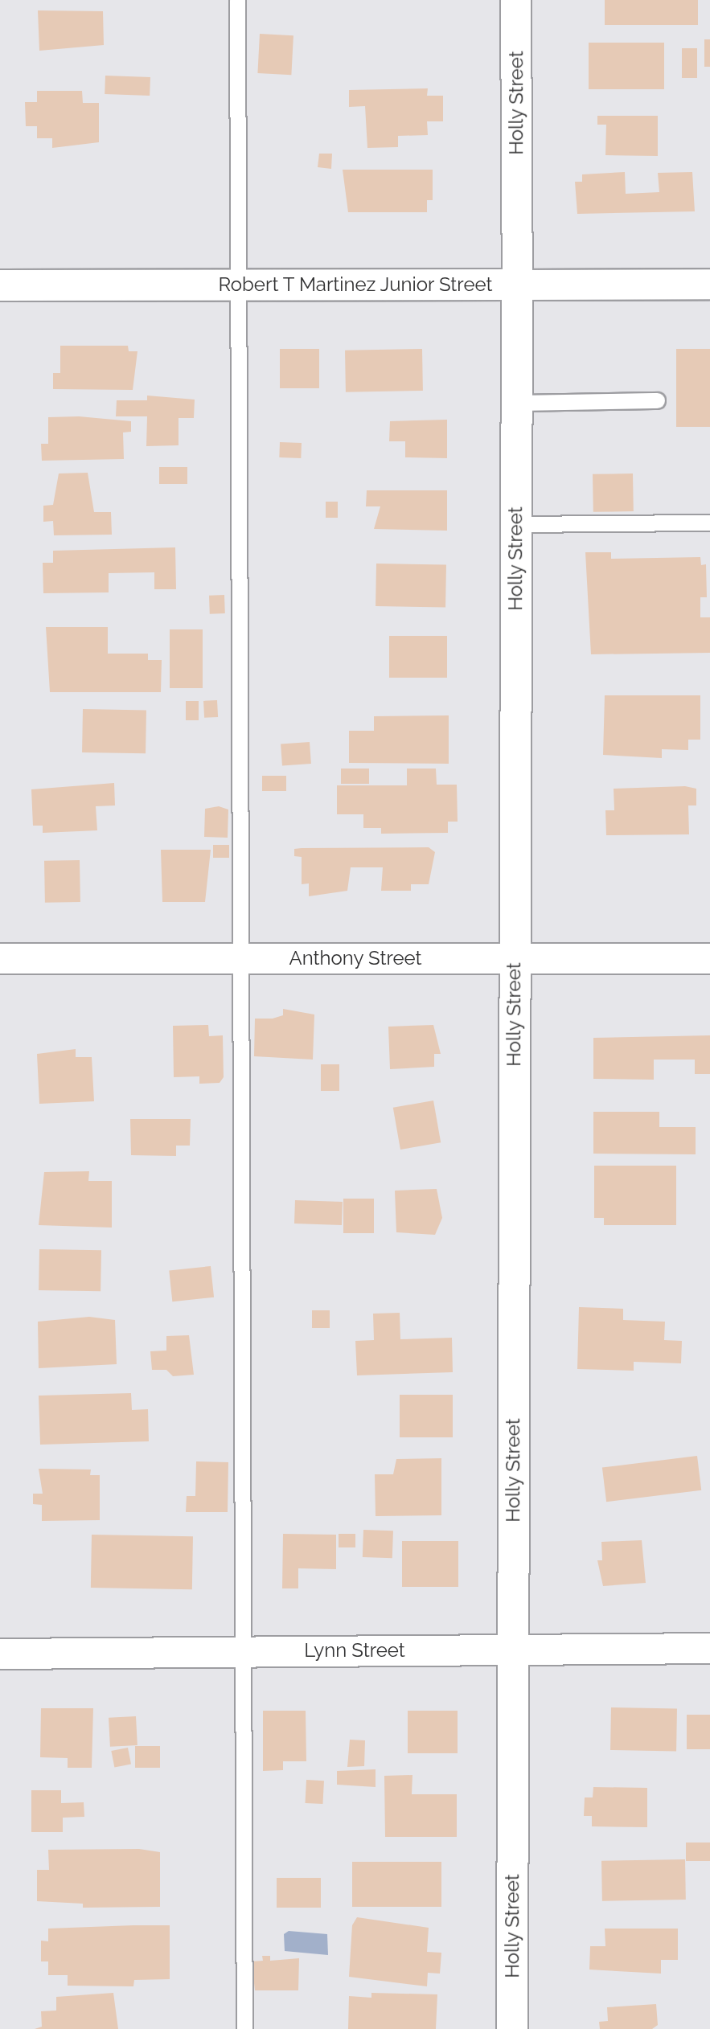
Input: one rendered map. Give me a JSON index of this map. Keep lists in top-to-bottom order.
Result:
{
  "streets": {
    "street": [
      "Holly Street",
      "Robert T Martinez Junior Street",
      "Anthony Street",
      "Lynn Street"
    ]
  },
  "crossings": [
    ["Holly Street", "Robert T Martinez Junior Street"],
    ["Holly Street", "Anthony Street"],
    ["Holly Street", "Lynn Street"]
  ]
}
